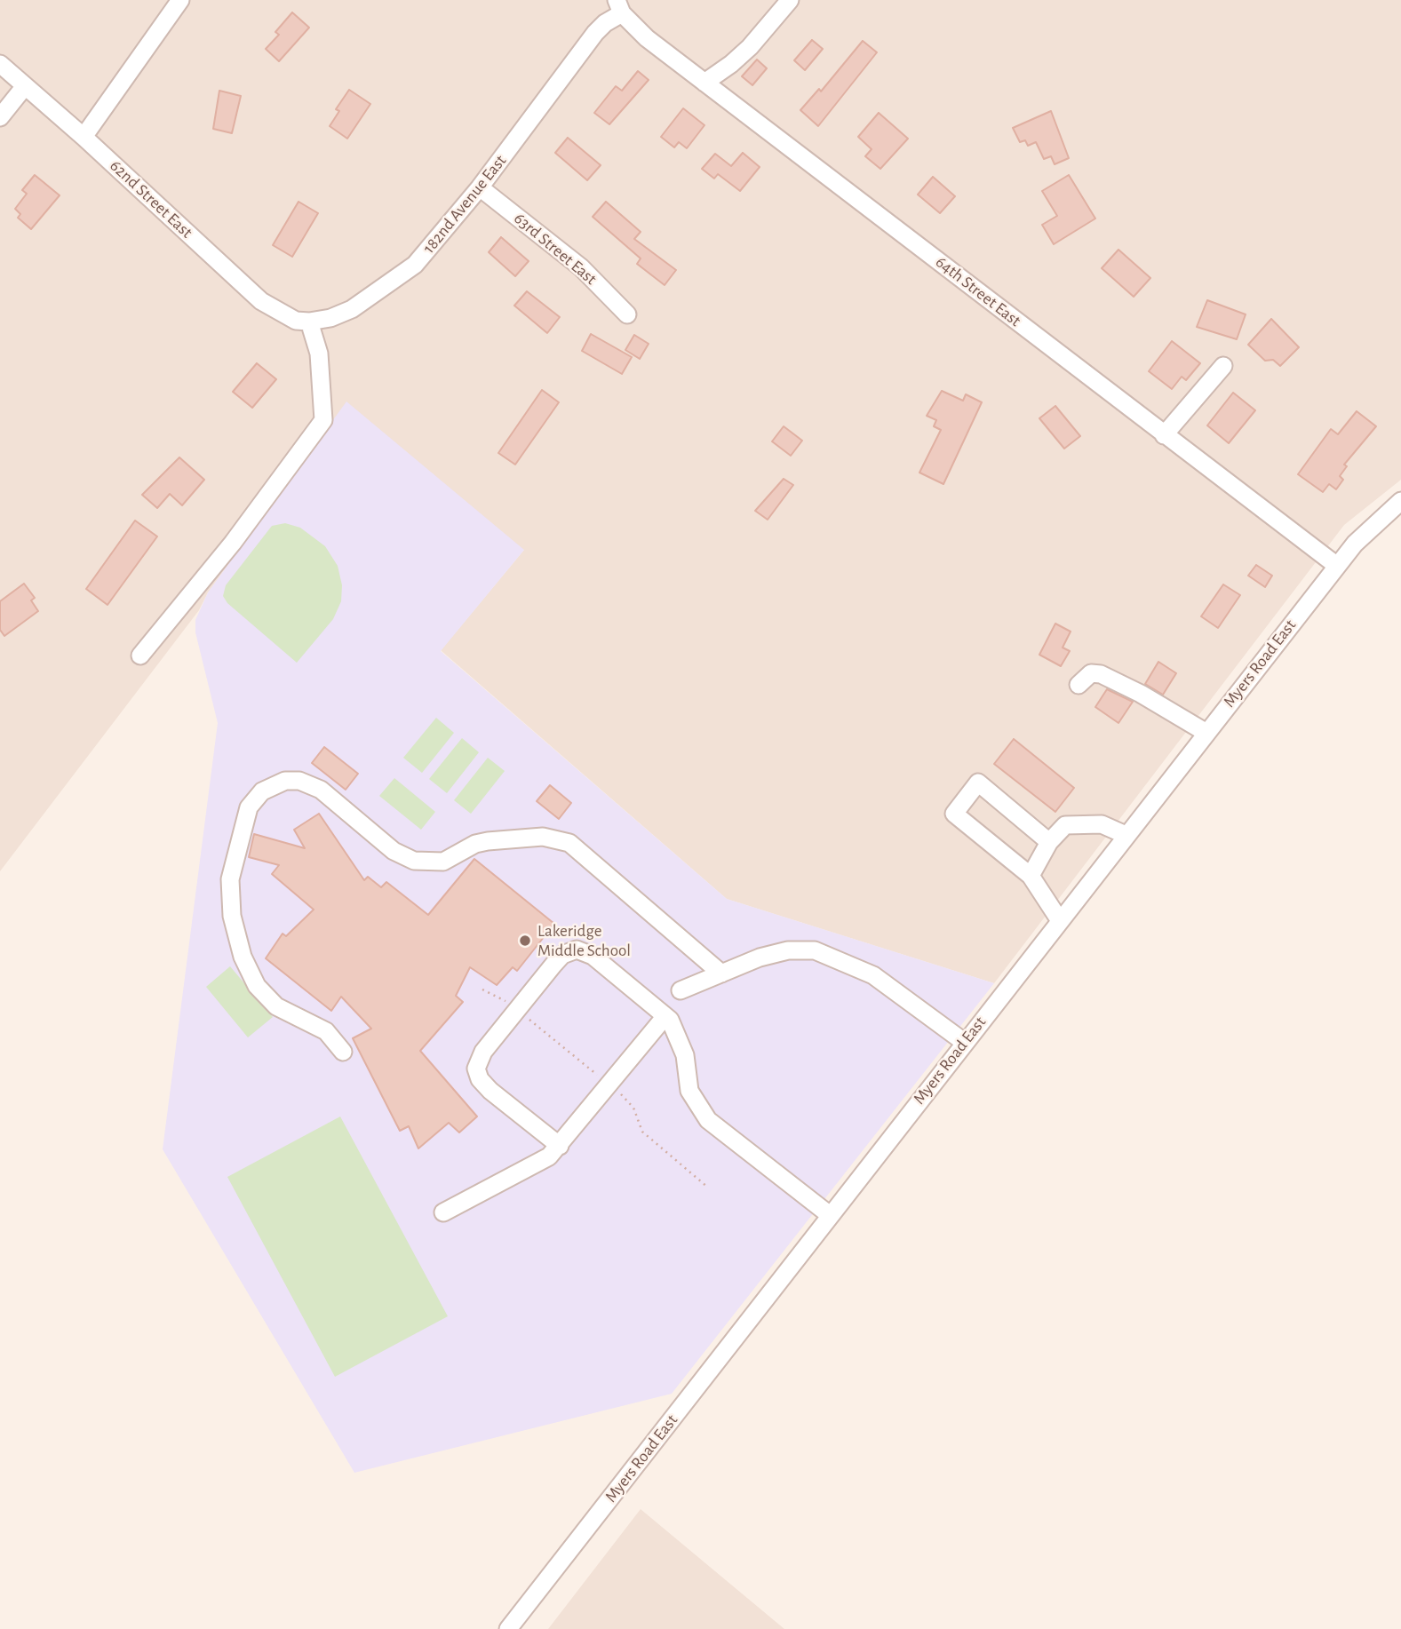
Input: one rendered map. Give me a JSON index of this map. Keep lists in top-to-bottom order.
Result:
{
  "streets": {
    "street": [
      "62nd Street East",
      "182nd Avenue East",
      "63rd Street East",
      "64th Street East",
      "Myers Road East"
    ]
  },
  "crossings": [
    ["62nd Street East", "182nd Avenue East"],
    ["182nd Avenue East", "63rd Street East"],
    ["182nd Avenue East", "64th Street East"],
    ["64th Street East", "Myers Road East"]
  ],
  "places": ["Lakeridge Middle School"]
}
